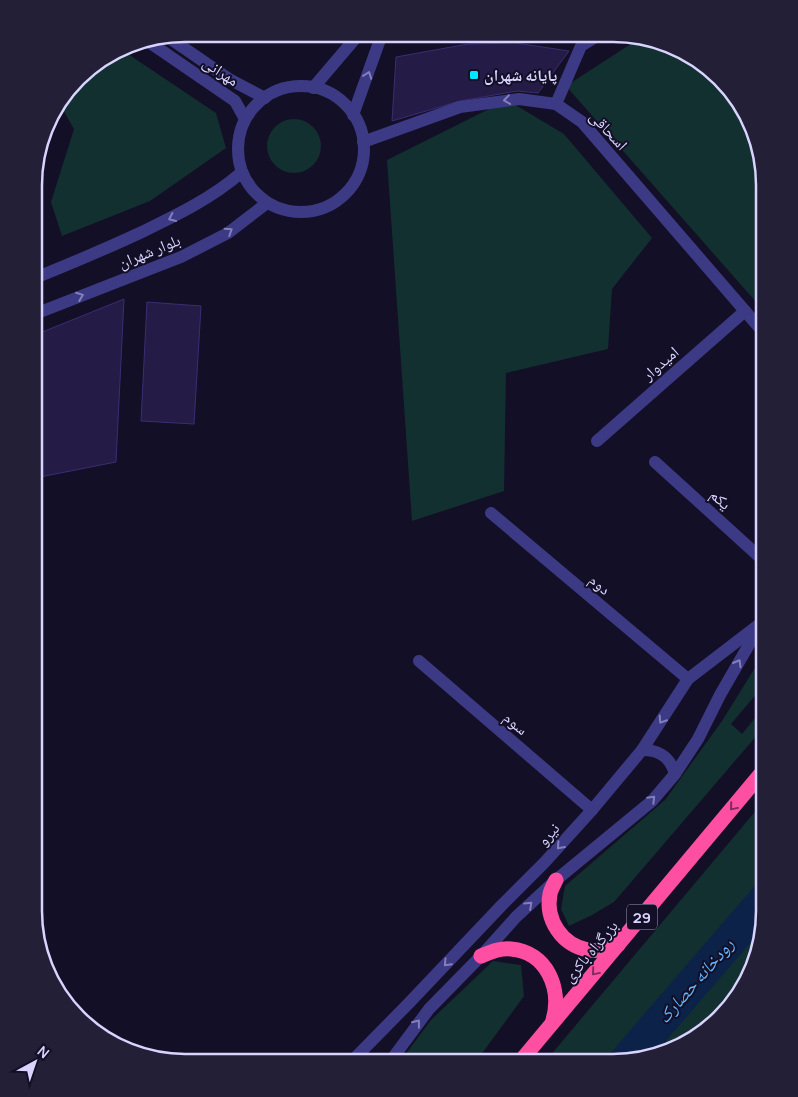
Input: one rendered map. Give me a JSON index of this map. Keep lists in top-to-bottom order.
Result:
{
  "streets": {
    "highway": ["29", "بزرگراه باکری"],
    "street": [
      "مهرانی",
      "اسحاقی",
      "بلوار شهران",
      "امیدوار",
      "یکم",
      "دوم",
      "سوم",
      "نیرو"
    ]
  },
  "crossings": [
    ["مهرانی", "اسحاقی"],
    ["مهرانی", "بلوار شهران"],
    ["اسحاقی", "بلوار شهران"],
    ["اسحاقی", "امیدوار"],
    ["دوم", "نیرو"],
    ["سوم", "نیرو"]
  ],
  "one_way": ["اسحاقی", "بزرگراه باکری"],
  "water": ["رودخانه حصارک"],
  "places": {
    "transit": ["پایانه شهران"]
  },
  "north": "top right"
}
